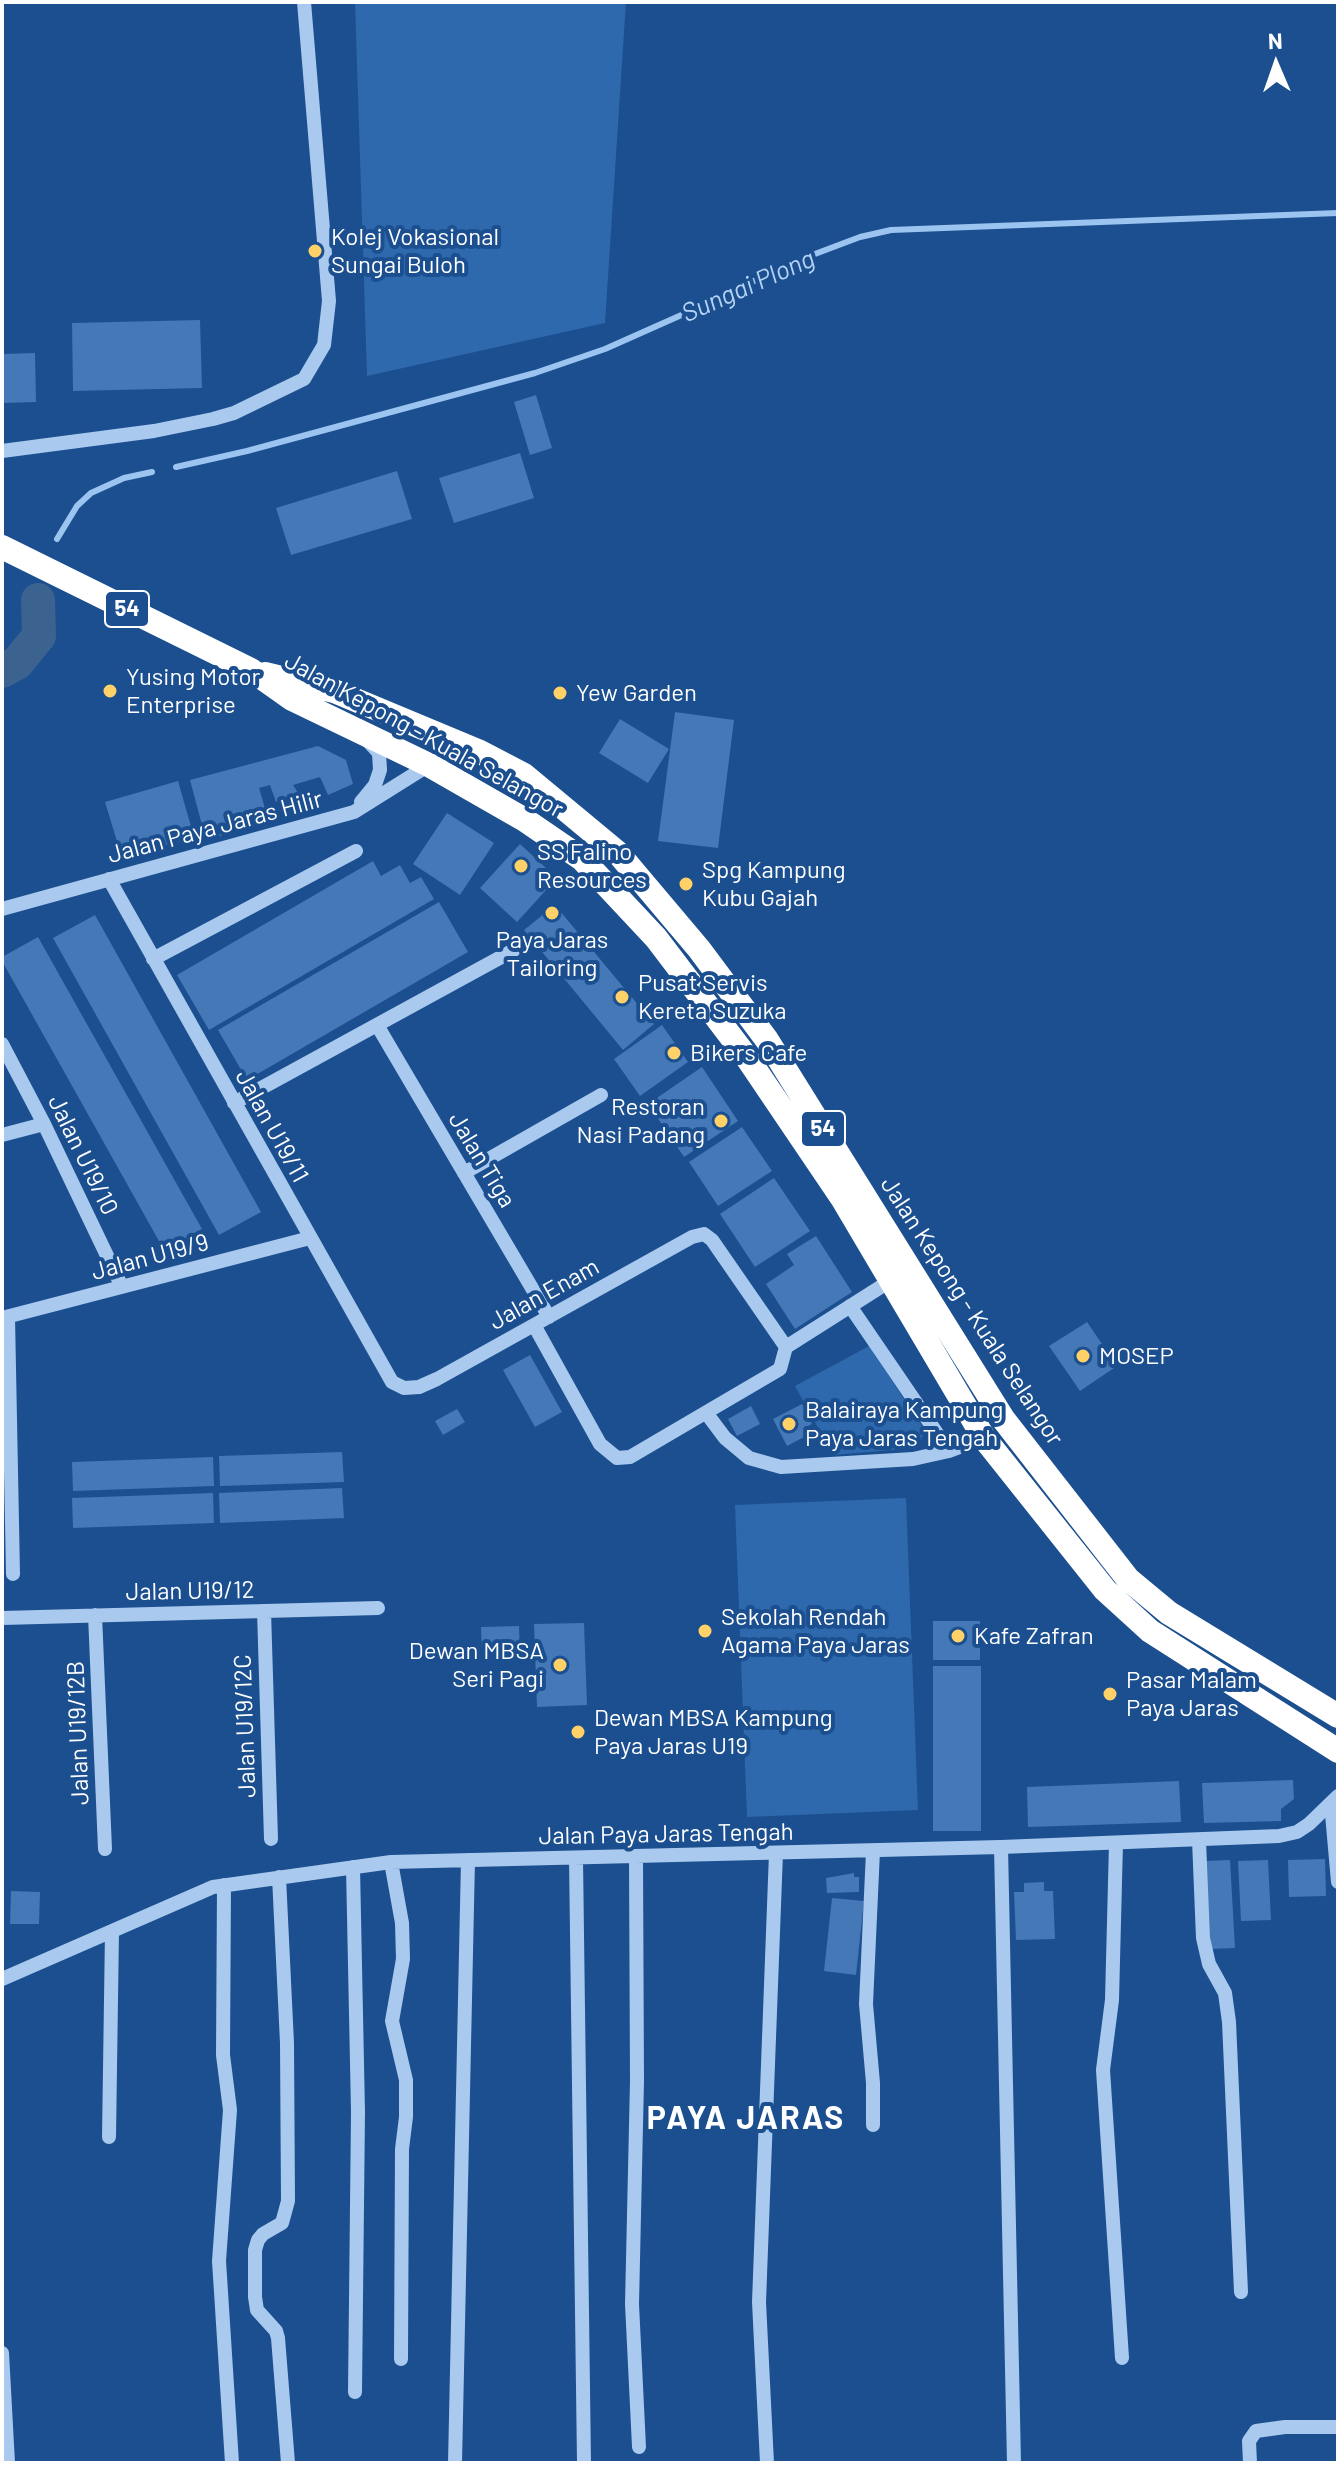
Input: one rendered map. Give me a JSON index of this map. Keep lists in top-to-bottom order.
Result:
{
  "streets": {
    "highway": ["54", "Jalan Kepong - Kuala Selangor"],
    "street": [
      "Jalan Paya Jaras Hilir",
      "Jalan U19/11",
      "Jalan U19/10",
      "Jalan Tiga",
      "Jalan U19/9",
      "Jalan Enam",
      "Jalan U19/12",
      "Jalan U19/12C",
      "Jalan U19/12B",
      "Jalan Paya Jaras Tengah"
    ]
  },
  "crossings": [
    ["Jalan Kepong - Kuala Selangor", "Jalan Paya Jaras Hilir"],
    ["Jalan Paya Jaras Hilir", "Jalan U19/11"],
    ["Jalan U19/11", "Jalan U19/9"],
    ["Jalan U19/11", "Jalan Enam"],
    ["Jalan U19/10", "Jalan U19/9"],
    ["Jalan Tiga", "Jalan Enam"],
    ["Jalan U19/12", "Jalan U19/12C"],
    ["Jalan U19/12", "Jalan U19/12B"]
  ],
  "districts": ["PAYA JARAS"],
  "water": ["Sungai Plong"],
  "places": [
    "Kolej Vokasional Sungai Buloh",
    "Yusing Motor Enterprise",
    "Yew Garden",
    "SS Falino Resources",
    "Spg Kampung Kubu Gajah",
    "Paya Jaras Tailoring",
    "Pusat Servis Kereta Suzuka",
    "Bikers Cafe",
    "Restoran Nasi Padang",
    "MOSEP",
    "Balairaya Kampung Paya Jaras Tengah",
    "Sekolah Rendah Agama Paya Jaras",
    "Kafe Zafran",
    "Dewan MBSA Seri Pagi",
    "Pasar Malam Paya Jaras",
    "Dewan MBSA Kampung Paya Jaras U19"
  ],
  "north": "top"
}
